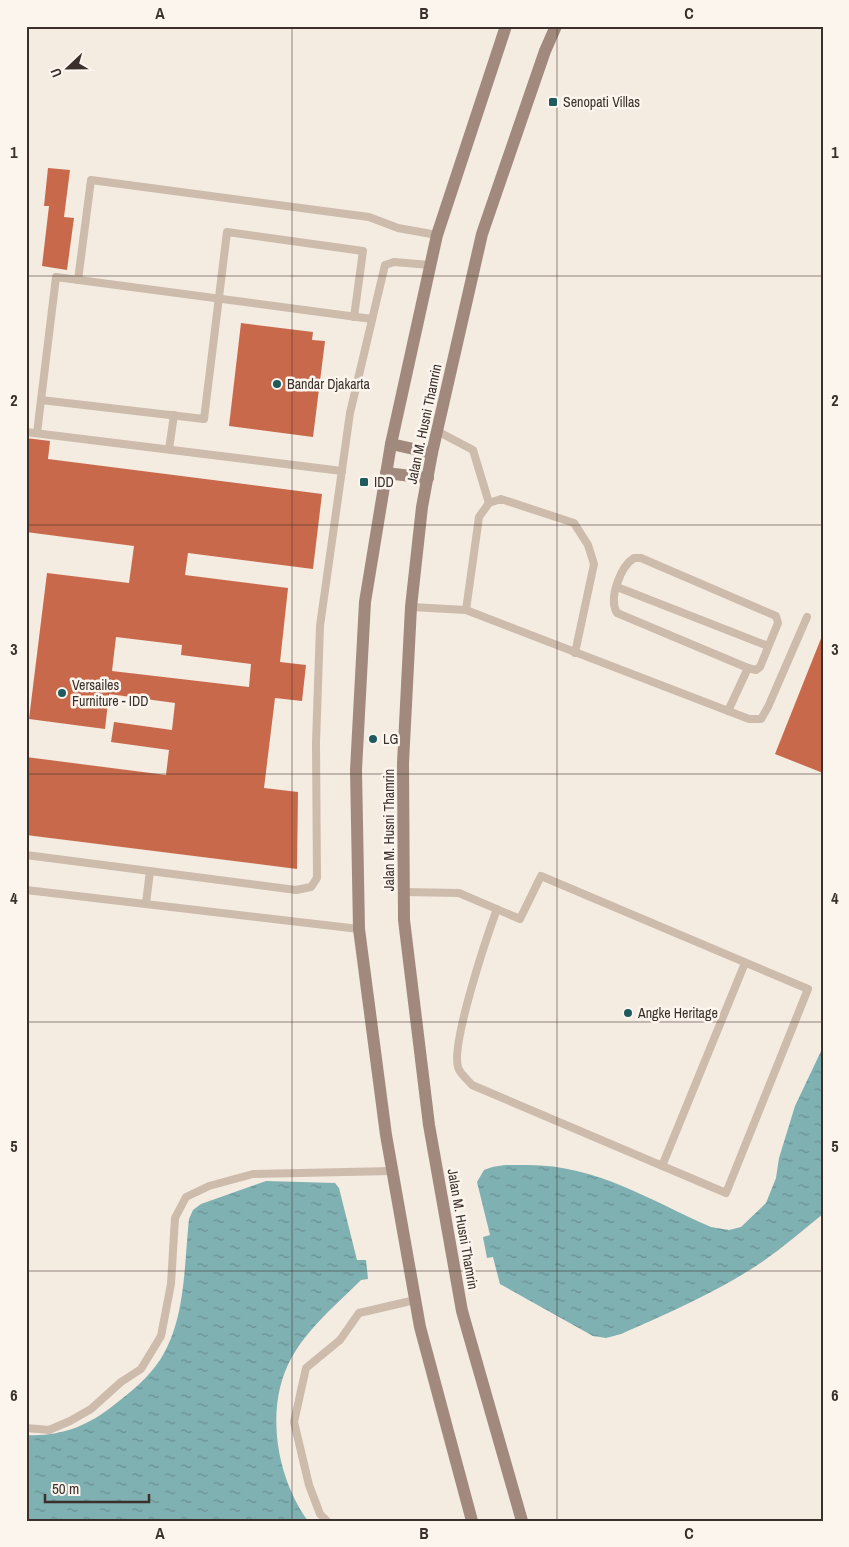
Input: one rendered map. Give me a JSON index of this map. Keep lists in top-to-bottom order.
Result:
{
  "streets": {
    "main road": ["Jalan M. Husni Thamrin"]
  },
  "places": {
    "transit": ["Senopati Villas", "IDD"],
    "other": [
      "Bandar Djakarta",
      "Versailes Furniture - IDD",
      "LG",
      "Angke Heritage"
    ]
  },
  "scale_bar": "50 m",
  "north": "left",
  "grid": {
    "columns": ["A", "B", "C"],
    "rows": [
      "1",
      "2",
      "3",
      "4",
      "5",
      "6"
    ]
  }
}
